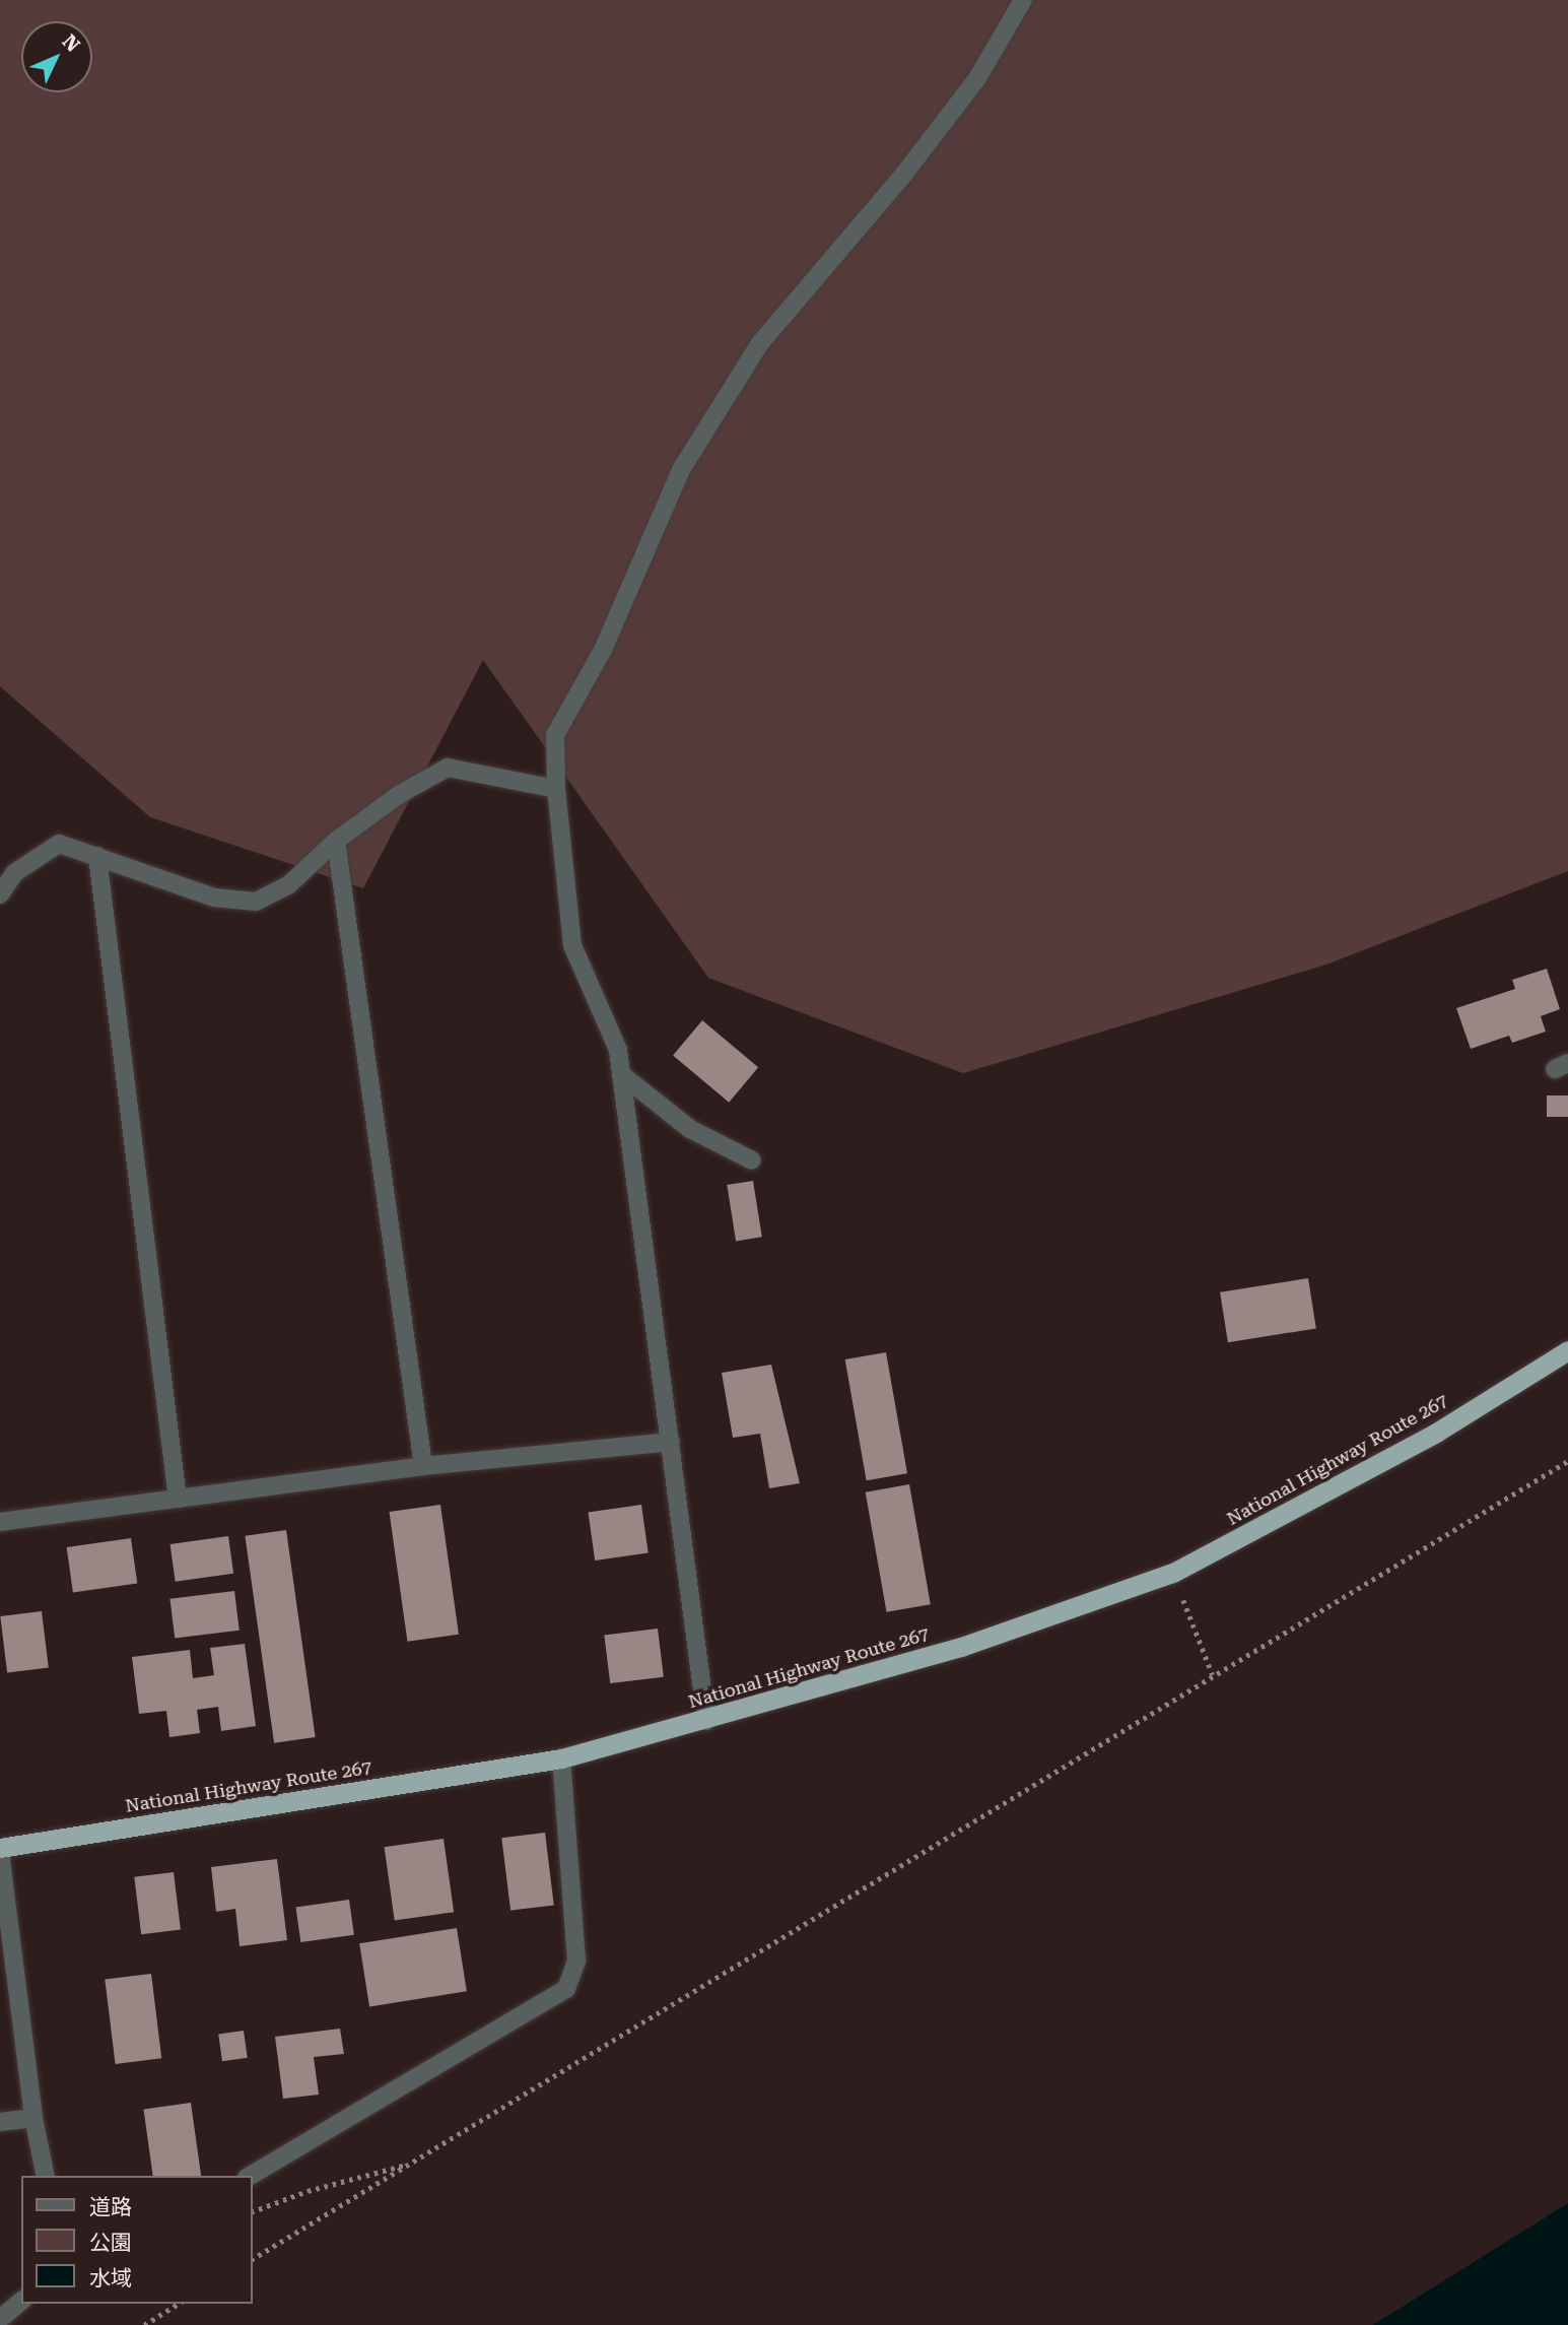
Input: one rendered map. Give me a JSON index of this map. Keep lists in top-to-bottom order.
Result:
{
  "streets": {
    "highway": ["National Highway Route 267"]
  },
  "legend": ["道路", "公園", "水域"],
  "north": "top right"
}
